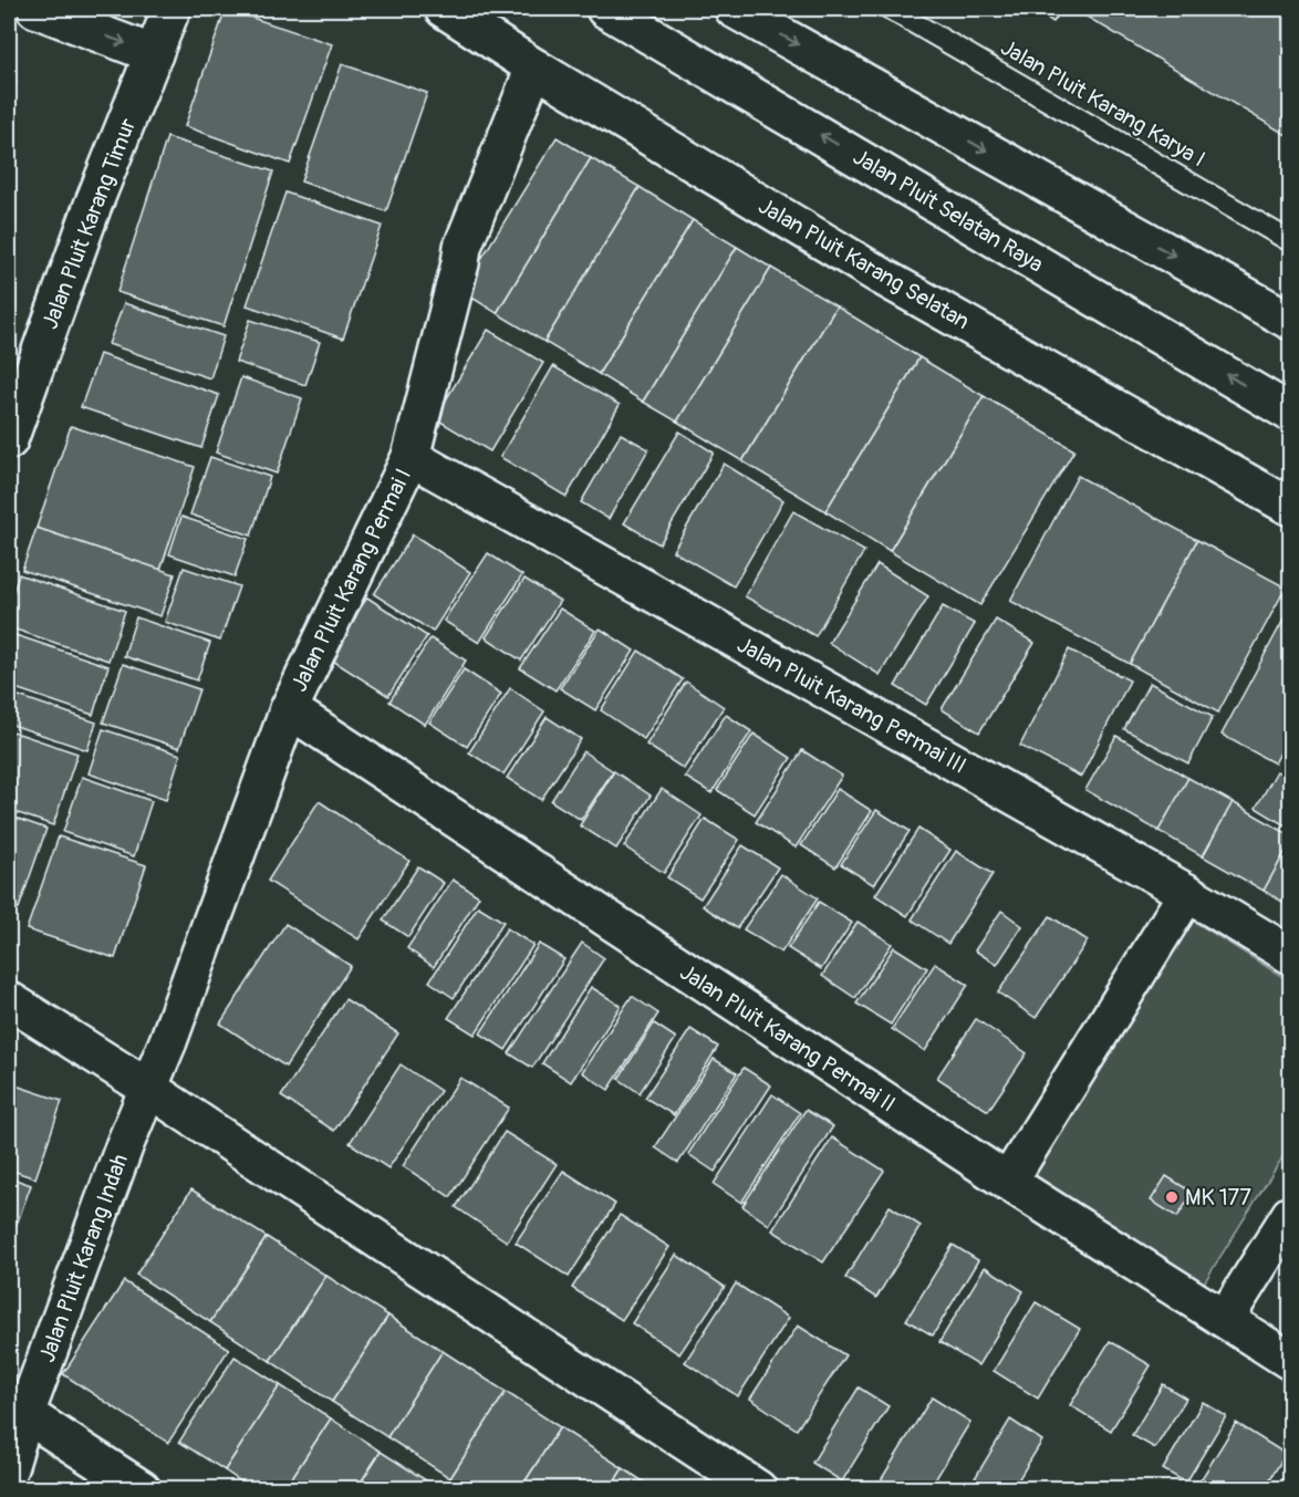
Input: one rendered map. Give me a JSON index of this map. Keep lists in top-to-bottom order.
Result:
{
  "streets": {
    "street": [
      "Jalan Pluit Selatan Raya",
      "Jalan Pluit Karang Timur",
      "Jalan Pluit Karang Selatan",
      "Jalan Pluit Karang Permai I",
      "Jalan Pluit Karang Permai III",
      "Jalan Pluit Karang Permai II",
      "Jalan Pluit Karang Indah"
    ],
    "lane": ["Jalan Pluit Karang Karya I"]
  },
  "crossings": [
    ["Jalan Pluit Karang Selatan", "Jalan Pluit Karang Permai I"],
    ["Jalan Pluit Karang Permai I", "Jalan Pluit Karang Permai III"],
    ["Jalan Pluit Karang Permai I", "Jalan Pluit Karang Permai II"],
    ["Jalan Pluit Karang Permai I", "Jalan Pluit Karang Indah"]
  ],
  "places": ["MK 177"]
}
